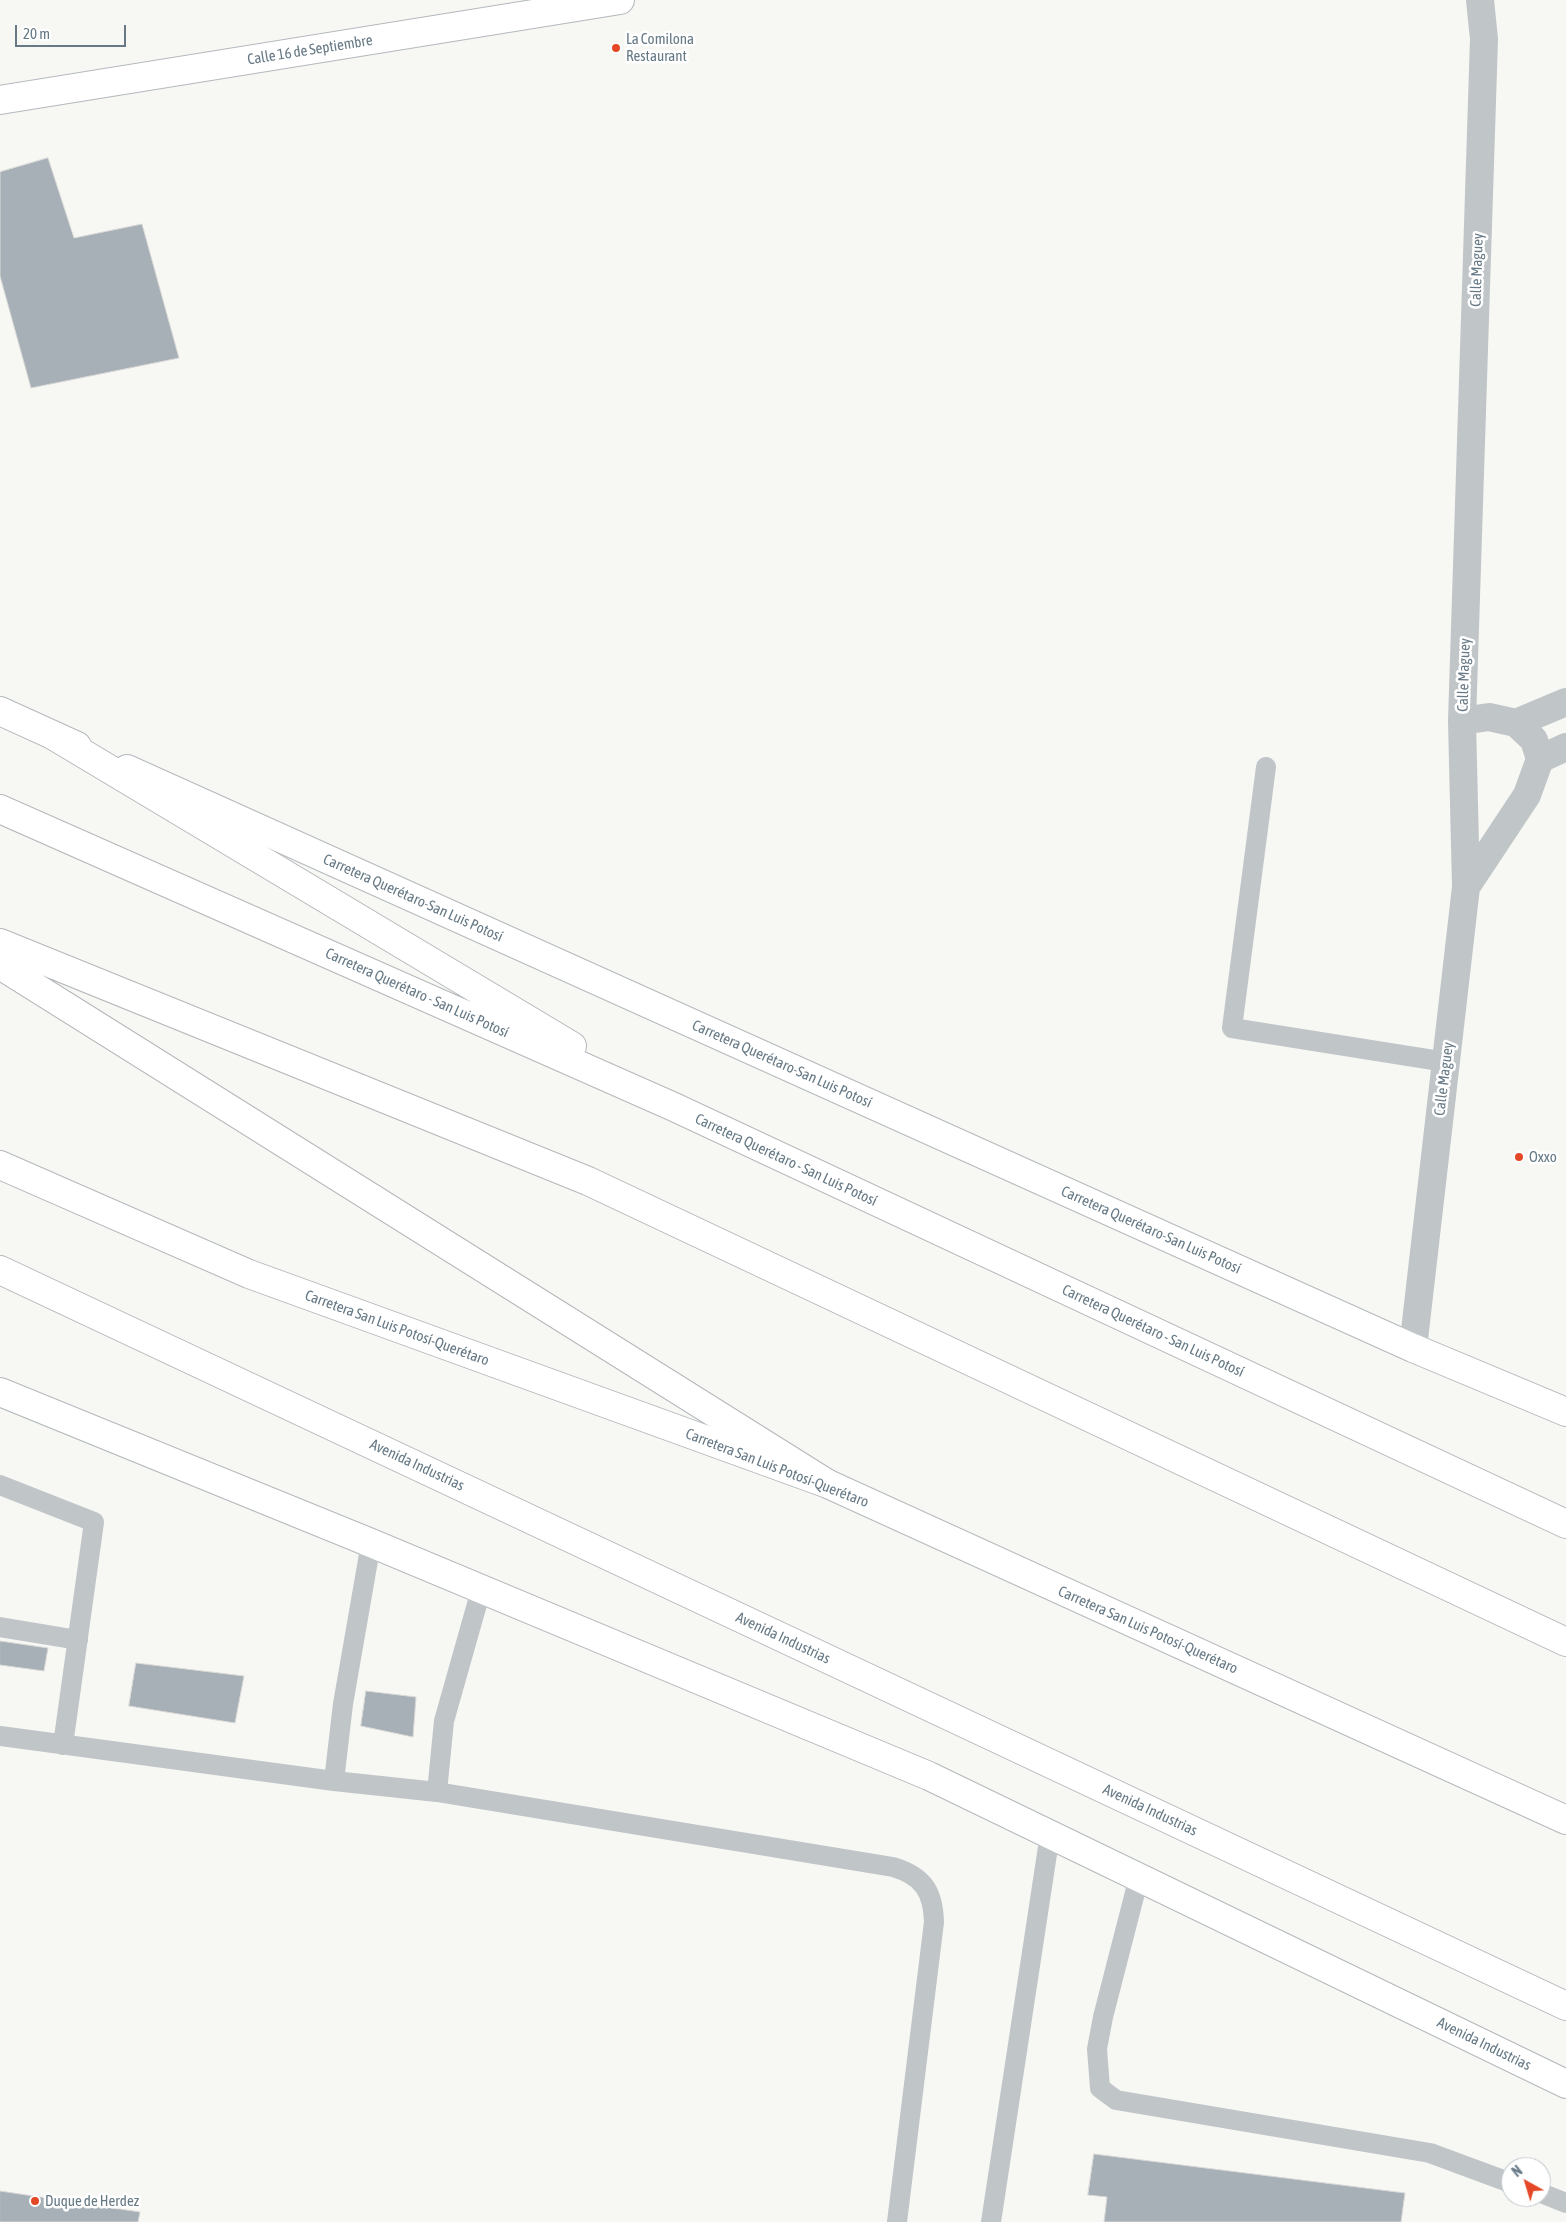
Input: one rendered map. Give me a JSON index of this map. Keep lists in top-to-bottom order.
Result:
{
  "streets": {
    "main road": [
      "Calle 16 de Septiembre",
      "Carretera Querétaro-San Luis Potosí",
      "Carretera Querétaro - San Luis Potosí",
      "Carretera San Luis Potosí-Querétaro",
      "Avenida Industrias"
    ],
    "street": ["Calle Maguey"]
  },
  "crossings": [
    ["Calle Maguey", "Carretera Querétaro-San Luis Potosí"]
  ],
  "places": ["La Comilona Restaurant", "Oxxo", "Duque de Herdez"],
  "scale_bar": "20 m",
  "north": "top left"
}
